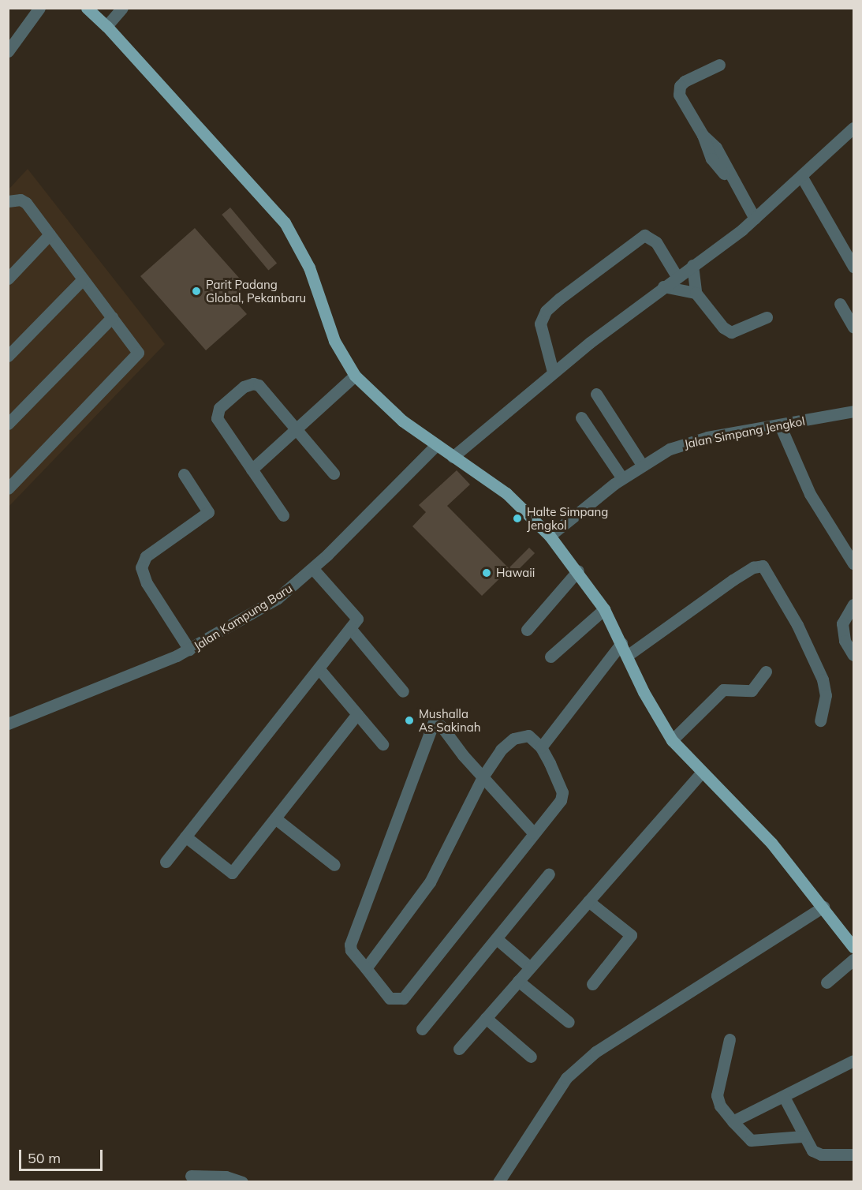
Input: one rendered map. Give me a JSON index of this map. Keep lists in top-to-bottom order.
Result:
{
  "streets": {
    "street": ["Jalan Simpang Jengkol", "Jalan Kampung Baru"]
  },
  "places": [
    "Parit Padang Global, Pekanbaru",
    "Halte Simpang Jengkol",
    "Hawaii",
    "Mushalla As Sakinah"
  ],
  "scale_bar": "50 m"
}
